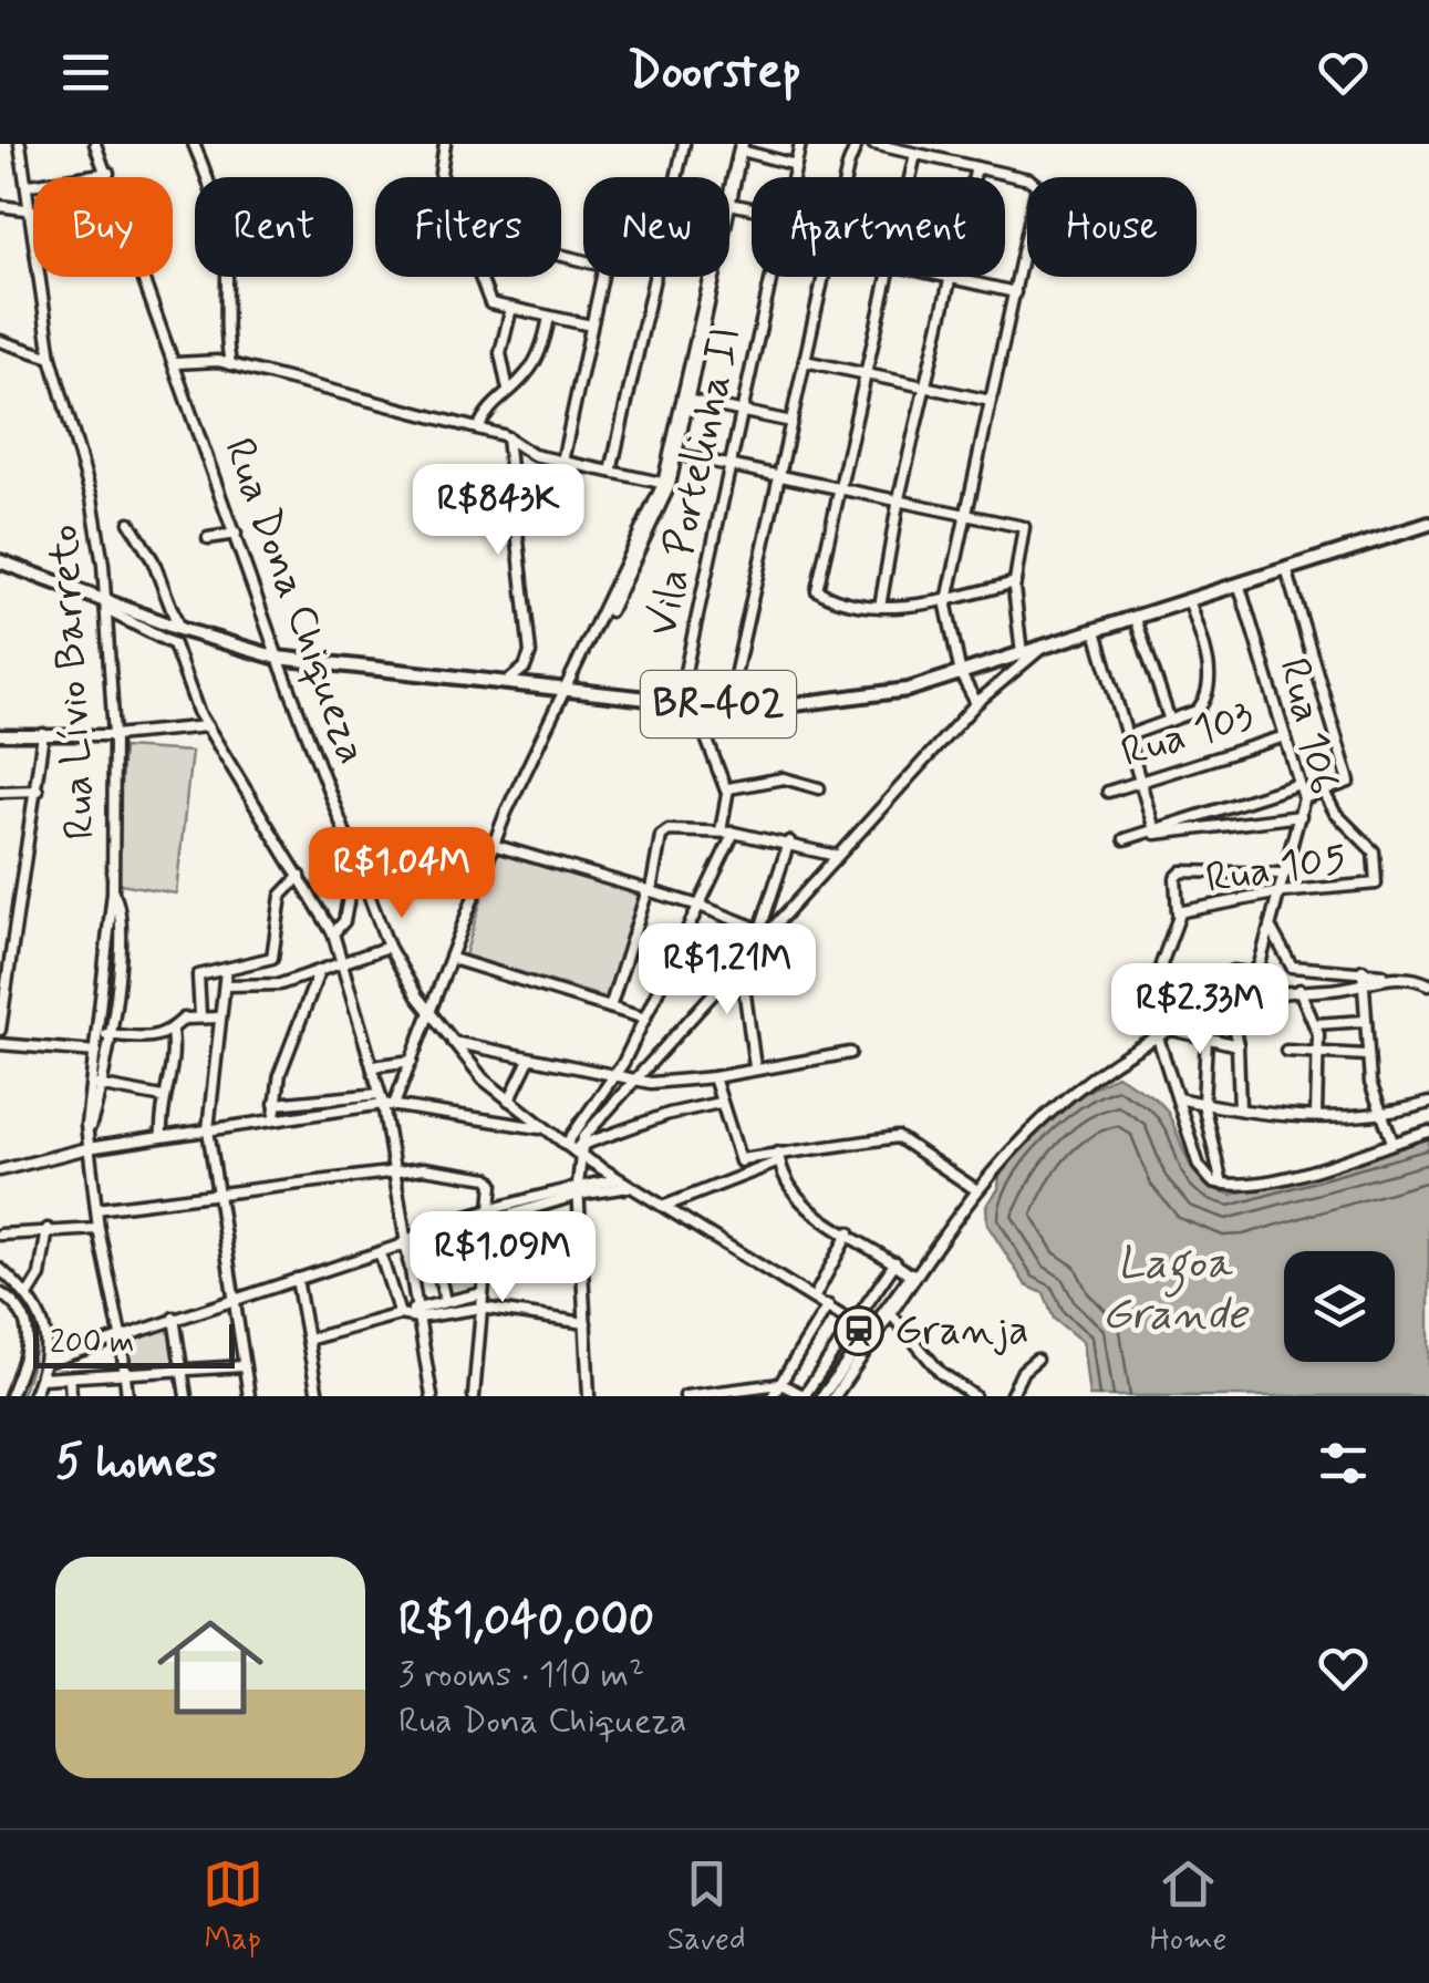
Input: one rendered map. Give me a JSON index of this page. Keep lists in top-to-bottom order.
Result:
{
  "streets": {
    "highway": ["BR-402"],
    "street": [
      "Vila Portelinha II",
      "Rua Dona Chiqueza",
      "Rua Lívio Barreto",
      "Rua 106",
      "Rua 103",
      "Rua 105"
    ]
  },
  "crossings": [
    ["Vila Portelinha II", "BR-402"],
    ["Rua Dona Chiqueza", "BR-402"],
    ["Rua Lívio Barreto", "BR-402"],
    ["BR-402", "Rua 106"],
    ["Rua 106", "Rua 103"],
    ["Rua 106", "Rua 105"]
  ],
  "water": ["Lagoa Grande"],
  "places": {
    "station": ["Granja"]
  },
  "scale_bar": "200 m",
  "page": {
    "header": "Doorstep",
    "chip": [
      "Buy",
      "Rent",
      "Filters",
      "New",
      "Apartment",
      "House"
    ],
    "price": [
      "R$843K",
      "R$1.04M",
      "R$1.21M",
      "R$2.33M",
      "R$1.09M"
    ],
    "scale": "200 m",
    "heading": "5 homes",
    "list": [
      {
        "name": "R$1,040,000",
        "note": "3 rooms · 110 m² · Rua Dona Chiqueza"
      }
    ],
    "tabs": ["Map", "Saved", "Home"]
  }
}
